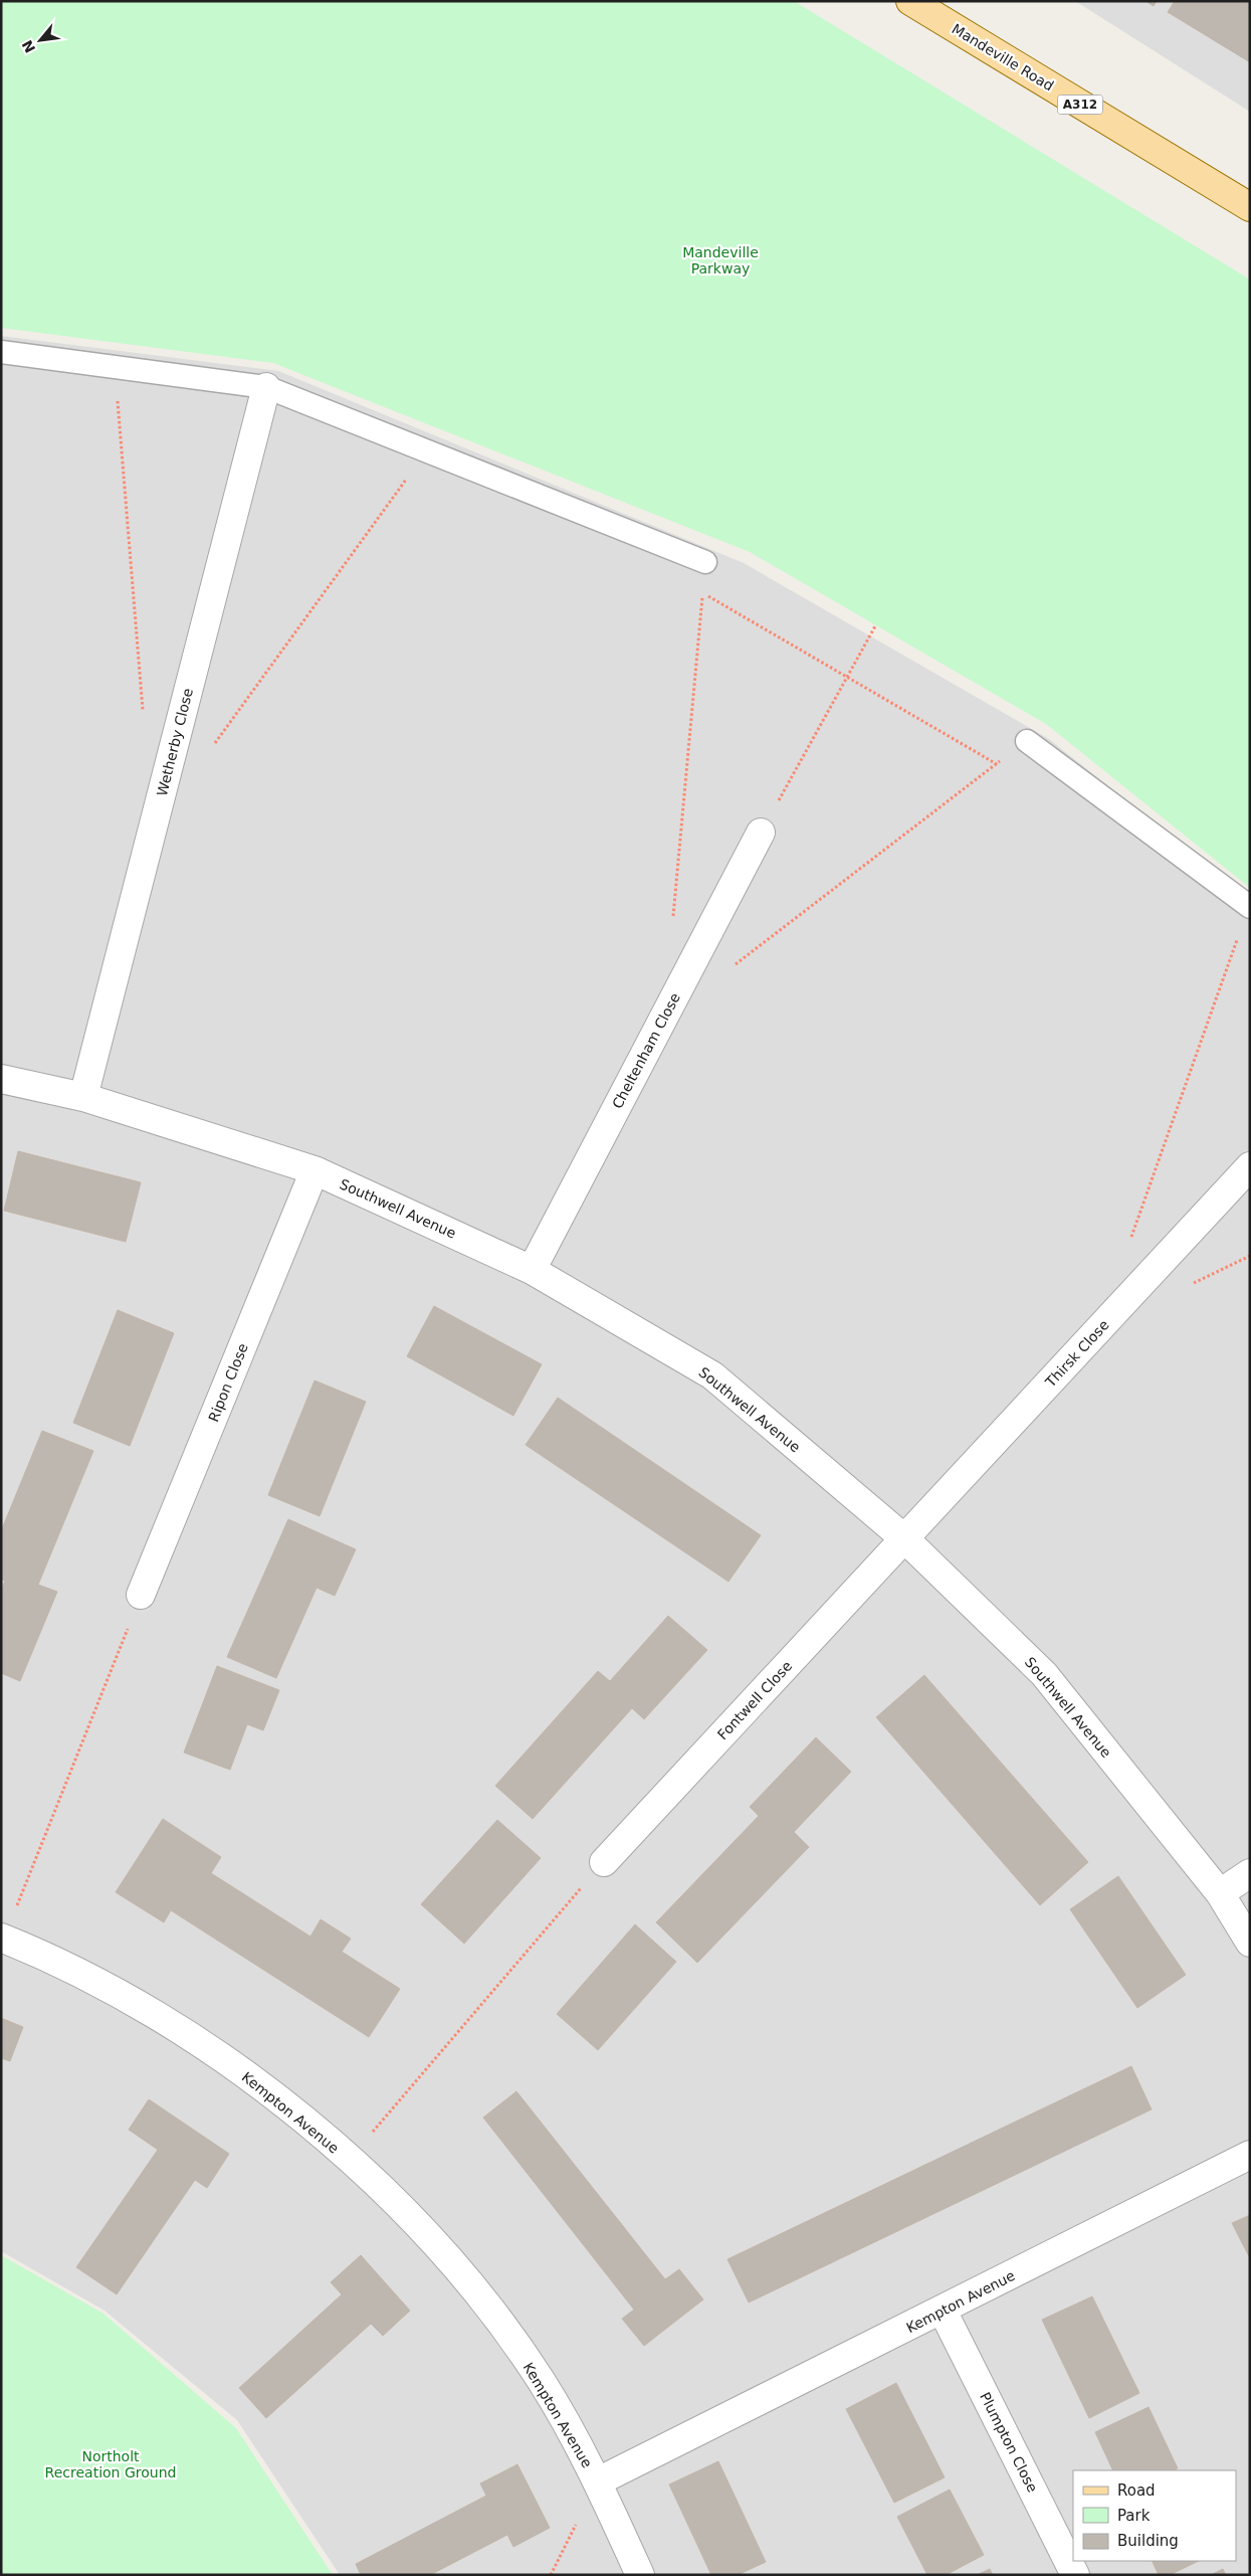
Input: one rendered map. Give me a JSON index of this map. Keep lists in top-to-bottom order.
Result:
{
  "streets": {
    "main road": ["Mandeville Road", "A312"],
    "street": [
      "Wetherby Close",
      "Cheltenham Close",
      "Southwell Avenue",
      "Thirsk Close",
      "Ripon Close",
      "Fontwell Close",
      "Kempton Avenue",
      "Plumpton Close"
    ]
  },
  "crossings": [
    ["Wetherby Close", "Southwell Avenue"],
    ["Cheltenham Close", "Southwell Avenue"],
    ["Southwell Avenue", "Thirsk Close"],
    ["Southwell Avenue", "Ripon Close"],
    ["Southwell Avenue", "Fontwell Close"],
    ["Thirsk Close", "Fontwell Close"],
    ["Kempton Avenue", "Plumpton Close"]
  ],
  "parks": ["Mandeville Parkway", "Northolt Recreation Ground"],
  "legend": ["Road", "Park", "Building"],
  "north": "bottom left"
}
